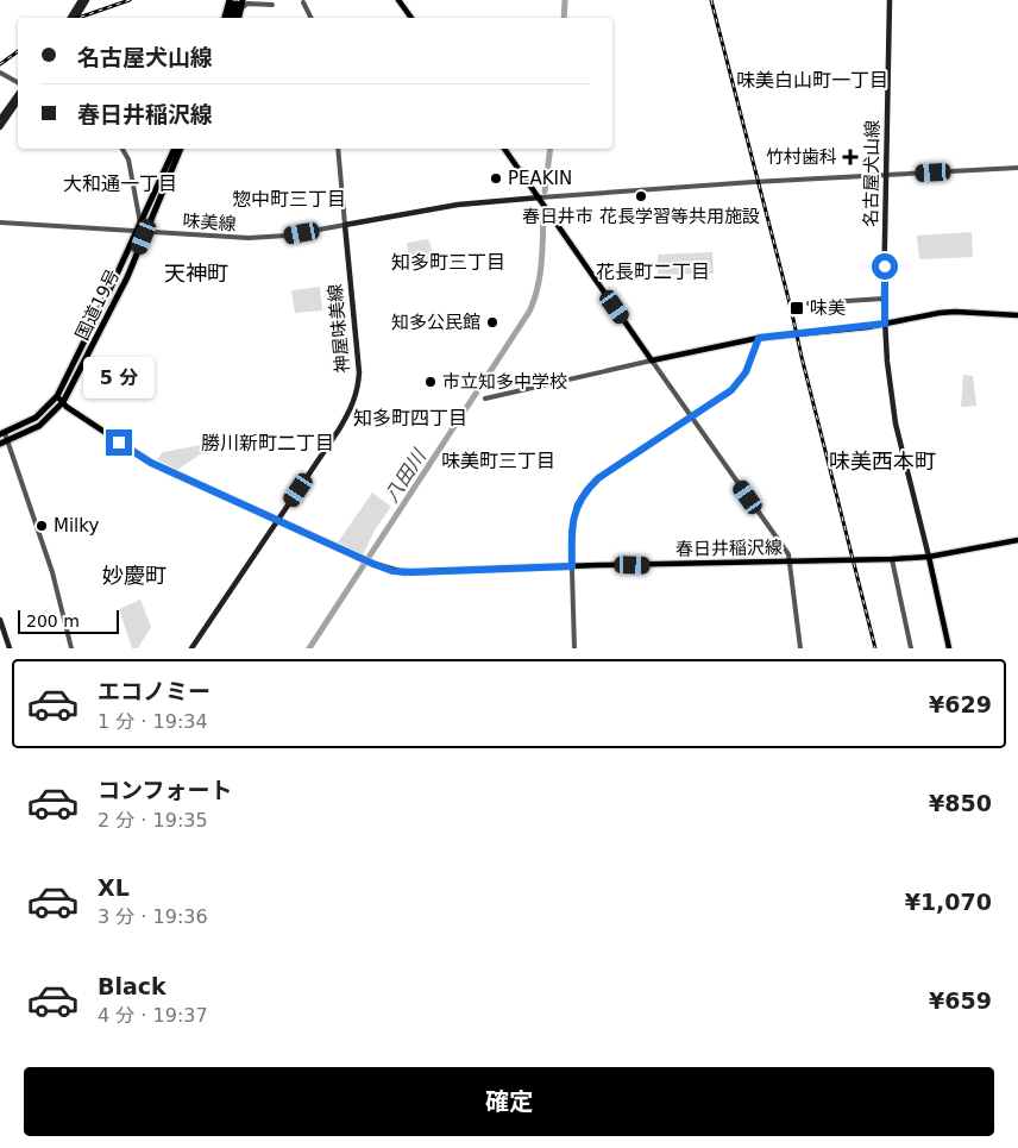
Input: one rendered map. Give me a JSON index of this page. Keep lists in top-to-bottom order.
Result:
{
  "streets": {
    "highway": ["国道19号"],
    "main road": ["名古屋犬山線", "神屋味美線", "春日井稲沢線"],
    "street": ["味美線"]
  },
  "crossings": [
    ["名古屋犬山線", "春日井稲沢線"],
    ["味美線", "国道19号"],
    ["味美線", "神屋味美線"],
    ["国道19号", "春日井稲沢線"],
    ["神屋味美線", "春日井稲沢線"]
  ],
  "districts": [
    "味美白山町一丁目",
    "大和通一丁目",
    "惣中町三丁目",
    "知多町三丁目",
    "花長町二丁目",
    "天神町",
    "知多町四丁目",
    "勝川新町二丁目",
    "味美町三丁目",
    "味美西本町",
    "妙慶町"
  ],
  "water": ["八田川"],
  "places": {
    "health": ["竹村歯科"],
    "other": [
      "PEAKIN",
      "春日井市 花長学習等共用施設",
      "知多公民館",
      "市立知多中学校",
      "Milky"
    ],
    "transit": ["味美"]
  },
  "scale_bar": "200 m",
  "page": {
    "banner": ["名古屋犬山線", "春日井稲沢線"],
    "bubble": "5 分",
    "scale": "200 m",
    "list": [
      {
        "name": "エコノミー",
        "note": "1 分 · 19:34",
        "value": "¥629"
      },
      {
        "name": "コンフォート",
        "note": "2 分 · 19:35",
        "value": "¥850"
      },
      {
        "name": "XL",
        "note": "3 分 · 19:36",
        "value": "¥1,070"
      },
      {
        "name": "Black",
        "note": "4 分 · 19:37",
        "value": "¥659"
      }
    ],
    "buttons": "確定"
  }
}
